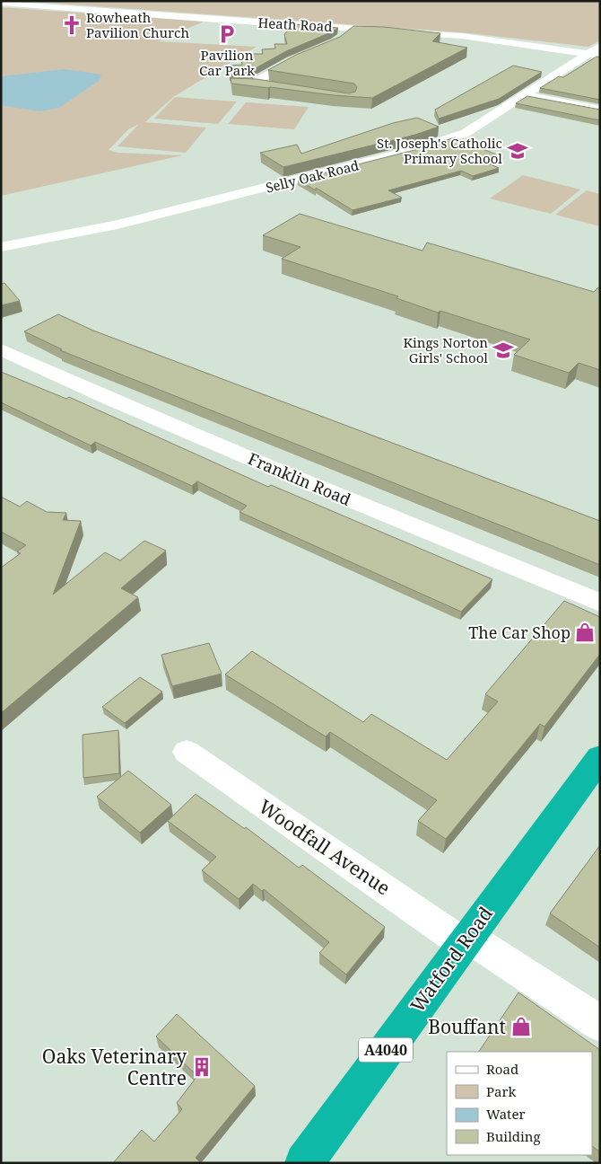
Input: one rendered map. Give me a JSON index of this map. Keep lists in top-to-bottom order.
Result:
{
  "streets": {
    "highway": ["Watford Road", "A4040"],
    "street": [
      "Heath Road",
      "Selly Oak Road",
      "Franklin Road",
      "Woodfall Avenue"
    ]
  },
  "crossings": [
    ["Heath Road", "Selly Oak Road"],
    ["Woodfall Avenue", "Watford Road"]
  ],
  "places": {
    "church": ["Rowheath Pavilion Church"],
    "parking": ["Pavilion Car Park"],
    "school or university": ["St. Joseph's Catholic Primary School", "Kings Norton Girls' School"],
    "shop": ["The Car Shop", "Bouffant"],
    "building": ["Oaks Veterinary Centre"]
  },
  "legend": [
    "Road",
    "Park",
    "Water",
    "Building"
  ]
}
